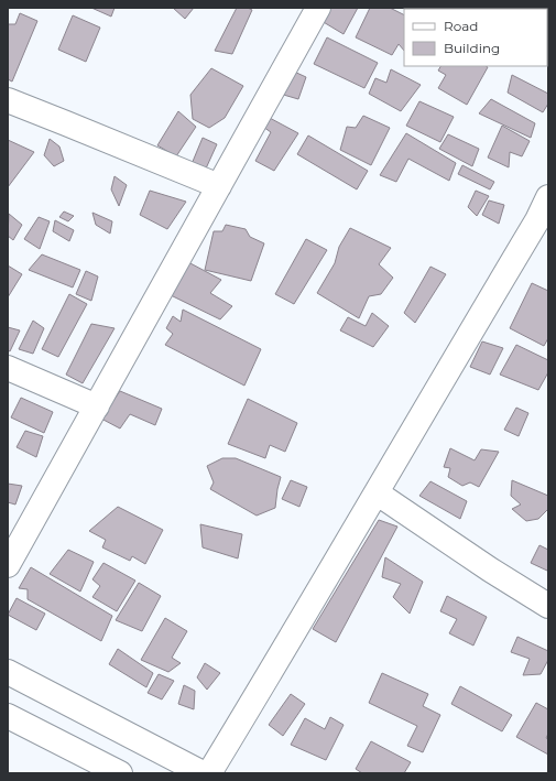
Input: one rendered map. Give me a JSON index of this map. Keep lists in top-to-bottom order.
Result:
{
  "legend": ["Road", "Building"]
}
